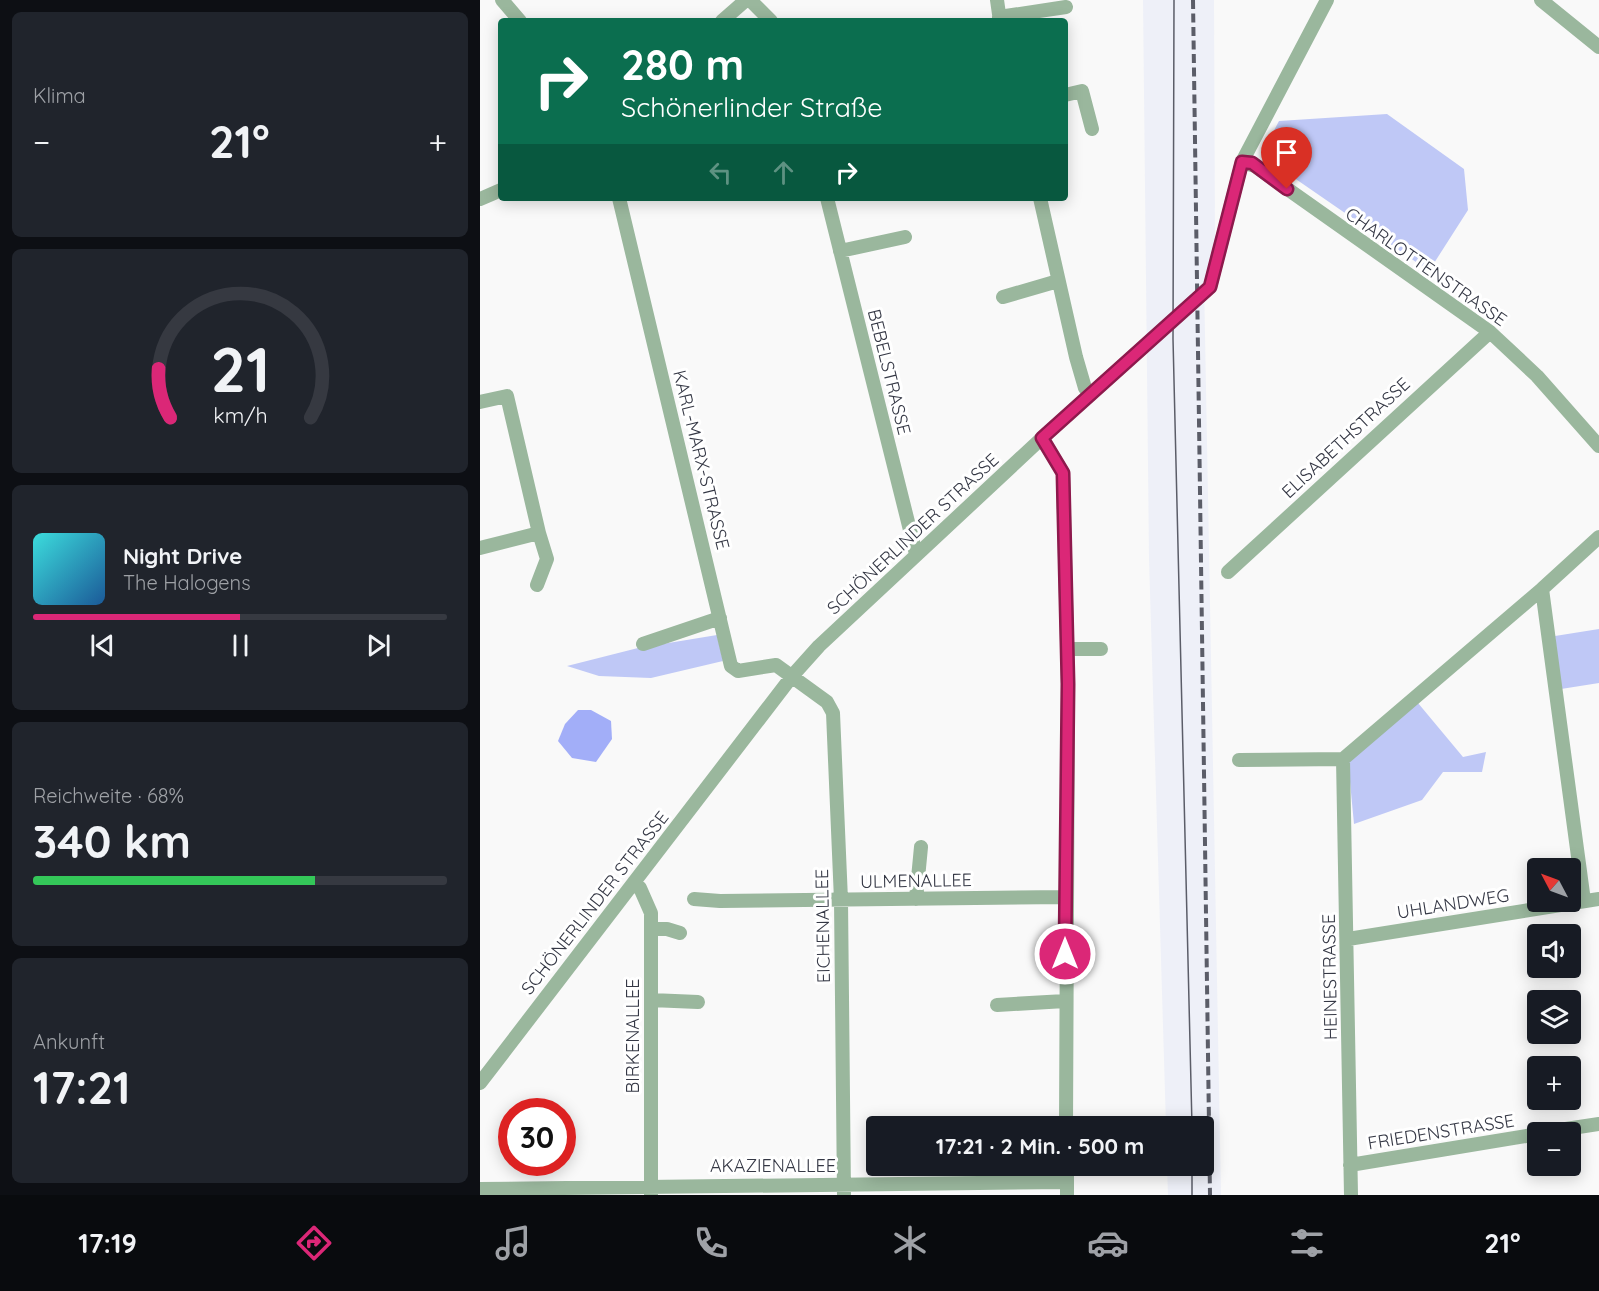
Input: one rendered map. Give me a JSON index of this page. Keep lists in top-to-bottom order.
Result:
{
  "streets": {
    "street": [
      "CHARLOTTENSTRASSE",
      "BEBELSTRASSE",
      "ELISABETHSTRASSE",
      "KARL-MARX-STRASSE",
      "SCHÖNERLINDER STRASSE",
      "ULMENALLEE",
      "UHLANDWEG",
      "EICHENALLEE",
      "HEINESTRASSE",
      "BIRKENALLEE",
      "FRIEDENSTRASSE",
      "AKAZIENALLEE"
    ]
  },
  "crossings": [
    ["CHARLOTTENSTRASSE", "ELISABETHSTRASSE"],
    ["CHARLOTTENSTRASSE", "SCHÖNERLINDER STRASSE"],
    ["BEBELSTRASSE", "SCHÖNERLINDER STRASSE"],
    ["KARL-MARX-STRASSE", "SCHÖNERLINDER STRASSE"],
    ["KARL-MARX-STRASSE", "EICHENALLEE"],
    ["SCHÖNERLINDER STRASSE", "EICHENALLEE"],
    ["SCHÖNERLINDER STRASSE", "BIRKENALLEE"],
    ["ULMENALLEE", "EICHENALLEE"],
    ["UHLANDWEG", "HEINESTRASSE"],
    ["EICHENALLEE", "AKAZIENALLEE"],
    ["HEINESTRASSE", "FRIEDENSTRASSE"],
    ["BIRKENALLEE", "AKAZIENALLEE"]
  ],
  "north": "top left",
  "page": {
    "tile": [
      "Klima",
      ["Reichweite · 68%", "340 km"],
      ["Ankunft", "17:21"]
    ],
    "turn": ["280 m", "Schönerlinder Straße"],
    "heat": ["−", "21°", "+"],
    "song": ["Night Drive", "The Halogens"],
    "map_buttons": ["+", "−"],
    "limit": "30",
    "trip": "17:21 · 2 Min. · 500 m",
    "tabs": ["17:19", "21°"],
    "gauge": ["21", "km/h"]
  }
}
